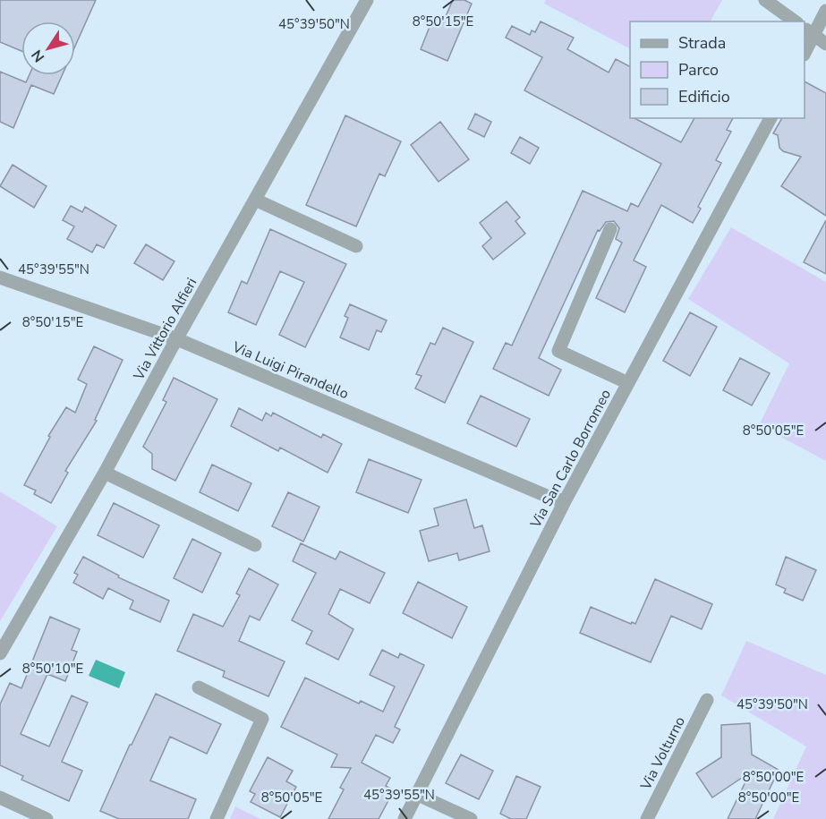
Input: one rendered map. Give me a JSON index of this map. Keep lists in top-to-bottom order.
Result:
{
  "streets": {
    "street": [
      "Via Vittorio Alfieri",
      "Via Luigi Pirandello",
      "Via San Carlo Borromeo",
      "Via Volturno"
    ]
  },
  "crossings": [
    ["Via Vittorio Alfieri", "Via Luigi Pirandello"],
    ["Via Luigi Pirandello", "Via San Carlo Borromeo"]
  ],
  "legend": ["Strada", "Parco", "Edificio"],
  "north": "bottom left",
  "coordinates": [
    "8°50'15\"E",
    "45°39'50\"N",
    "45°39'55\"N",
    "8°50'05\"E",
    "8°50'10\"E",
    "8°50'00\"E"
  ]
}
